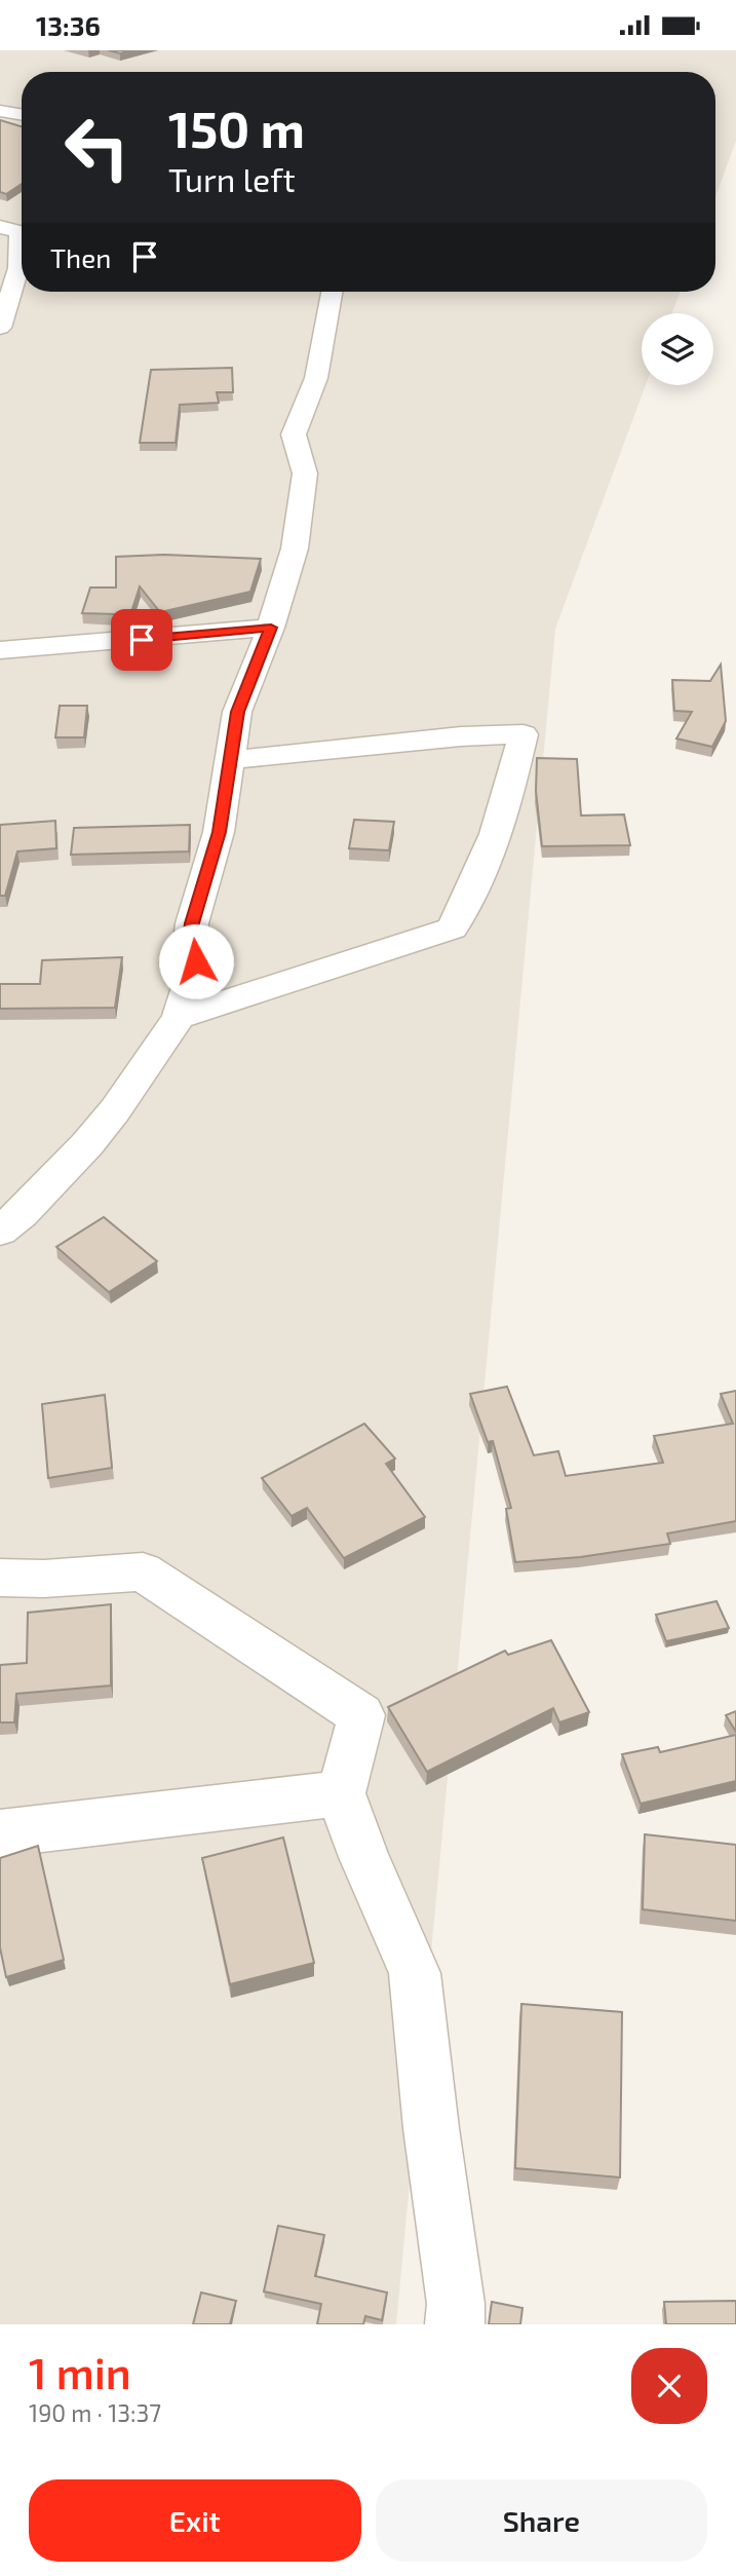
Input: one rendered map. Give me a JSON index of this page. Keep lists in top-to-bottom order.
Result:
{
  "page": {
    "status": "13:36",
    "turn": ["150 m", "Turn left"],
    "then": "Then",
    "heading": ["1 min", "190 m · 13:37"],
    "buttons": ["Exit", "Share"]
  }
}
